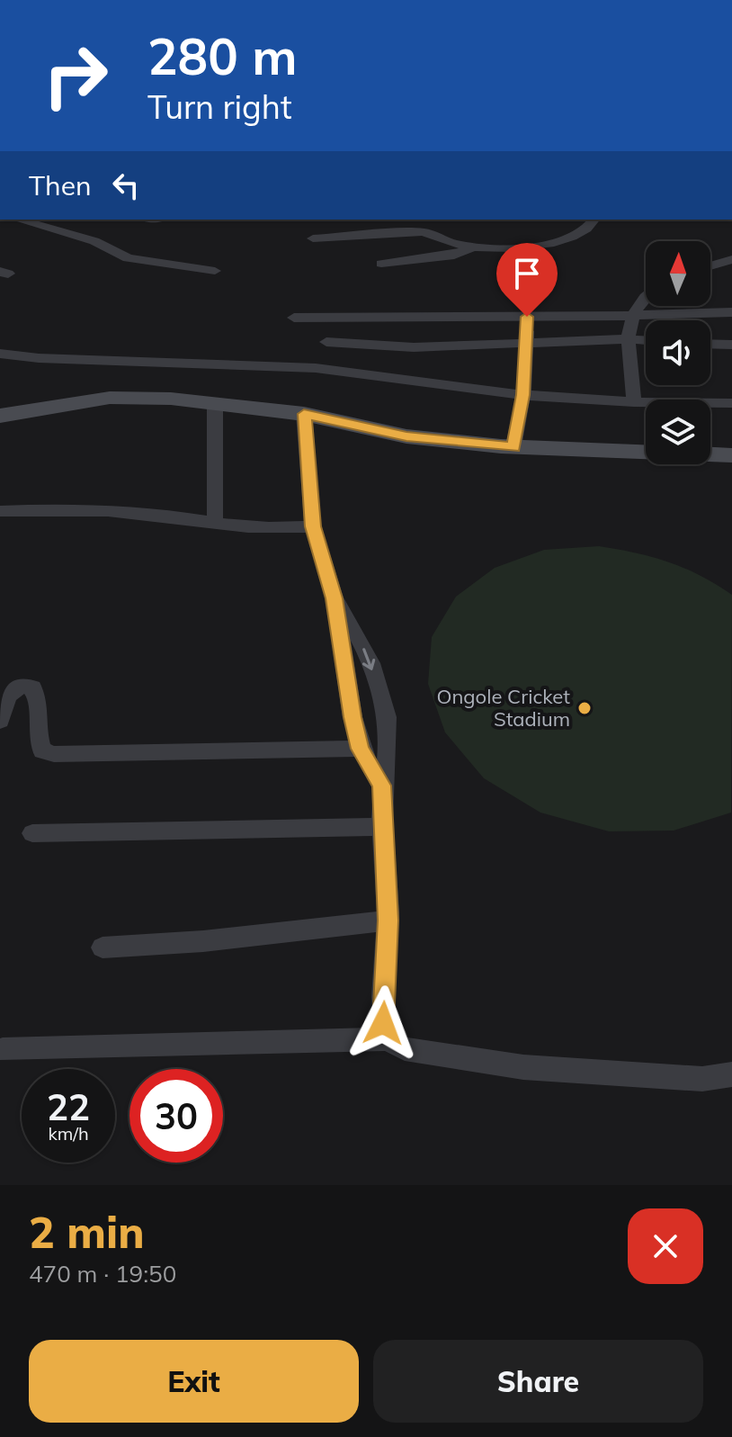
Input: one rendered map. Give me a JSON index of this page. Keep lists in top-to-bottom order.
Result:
{
  "places": ["Ongole Cricket Stadium"],
  "north": "top",
  "page": {
    "turn": ["280 m", "Turn right"],
    "then": "Then",
    "speed": "22 km/h",
    "limit": "30",
    "heading": ["2 min", "470 m · 19:50"],
    "buttons": ["Exit", "Share"]
  }
}
